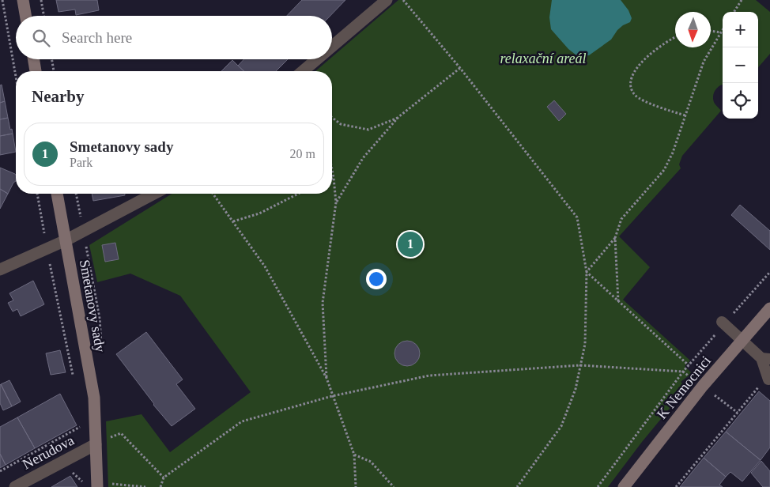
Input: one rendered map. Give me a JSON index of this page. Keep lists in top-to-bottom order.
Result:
{
  "streets": {
    "street": ["Smetanovy sady", "K Nemocnici", "Nerudova"]
  },
  "crossings": [
    ["Smetanovy sady", "Nerudova"]
  ],
  "parks": ["relaxační areál"],
  "north": "bottom",
  "page": {
    "map_buttons": ["+", "−"],
    "search": "Search here",
    "heading": "Nearby",
    "list": [
      {
        "mark": "1",
        "name": "Smetanovy sady",
        "note": "Park",
        "value": "20 m"
      }
    ],
    "pins": "1"
  }
}
